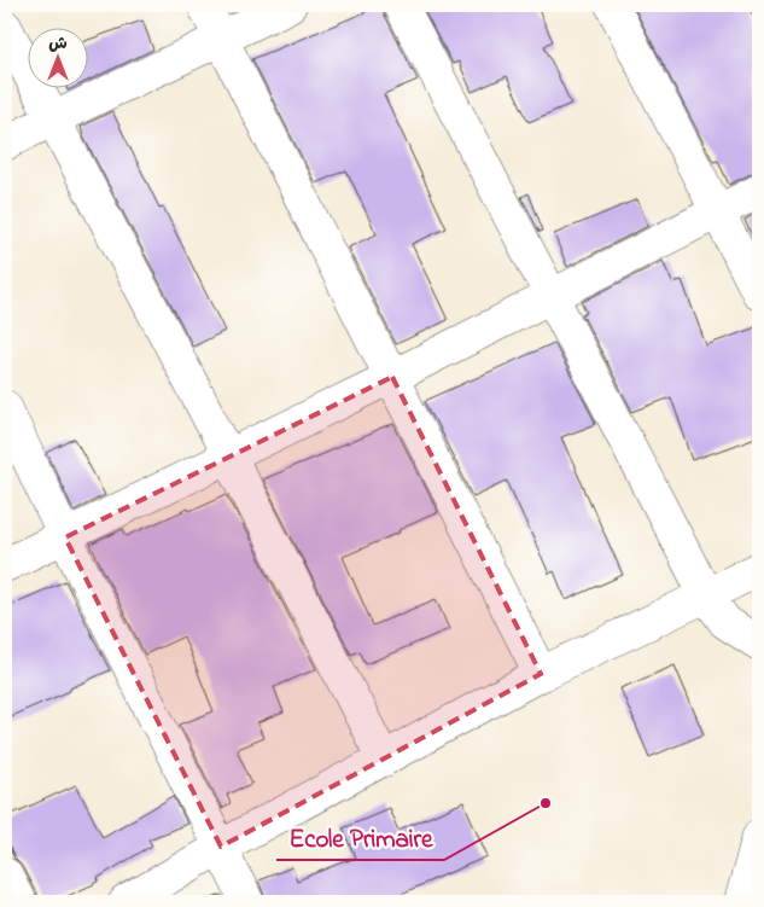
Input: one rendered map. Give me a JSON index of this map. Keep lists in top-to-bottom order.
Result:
{
  "places": ["Ecole Primaire"],
  "north": "top"
}
